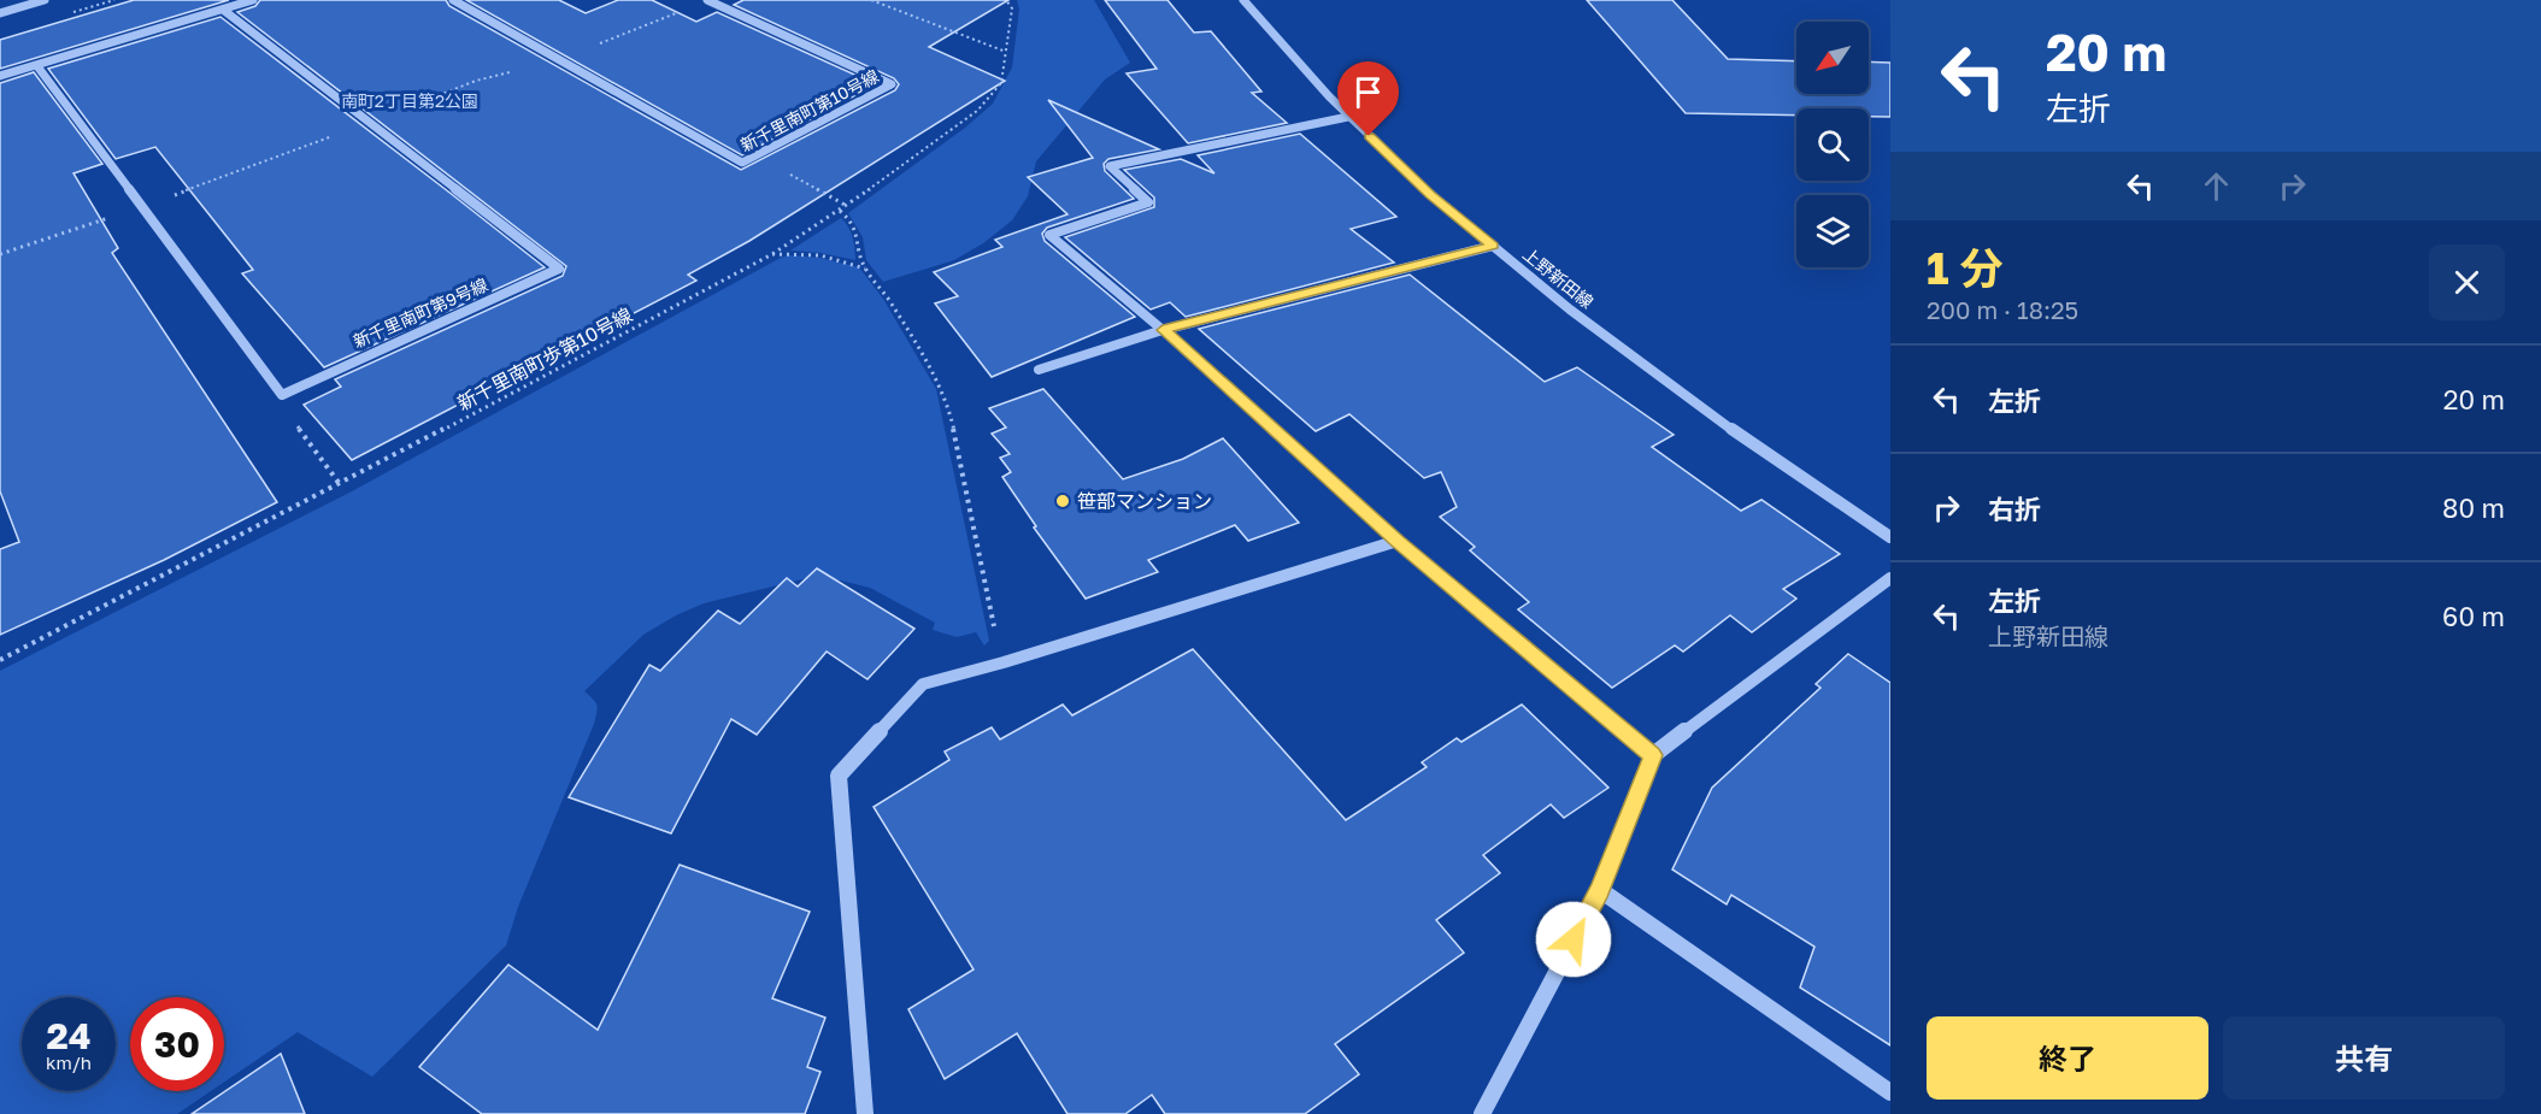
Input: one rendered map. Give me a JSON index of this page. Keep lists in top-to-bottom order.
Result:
{
  "streets": {
    "street": ["新千里南町第10号線", "上野新田線", "新千里南町第9号線"],
    "path": ["新千里南町歩第10号線"]
  },
  "parks": ["南町2丁目第2公園"],
  "places": ["笹部マンション"],
  "north": "bottom left",
  "page": {
    "turn": ["20 m", "左折"],
    "heading": ["1 分", "200 m · 18:25"],
    "list": [
      {
        "name": "左折",
        "value": "20 m"
      },
      {
        "name": "右折",
        "value": "80 m"
      },
      {
        "name": "左折",
        "note": "上野新田線",
        "value": "60 m"
      }
    ],
    "speed": "24 km/h",
    "limit": "30",
    "buttons": ["終了", "共有"]
  }
}
